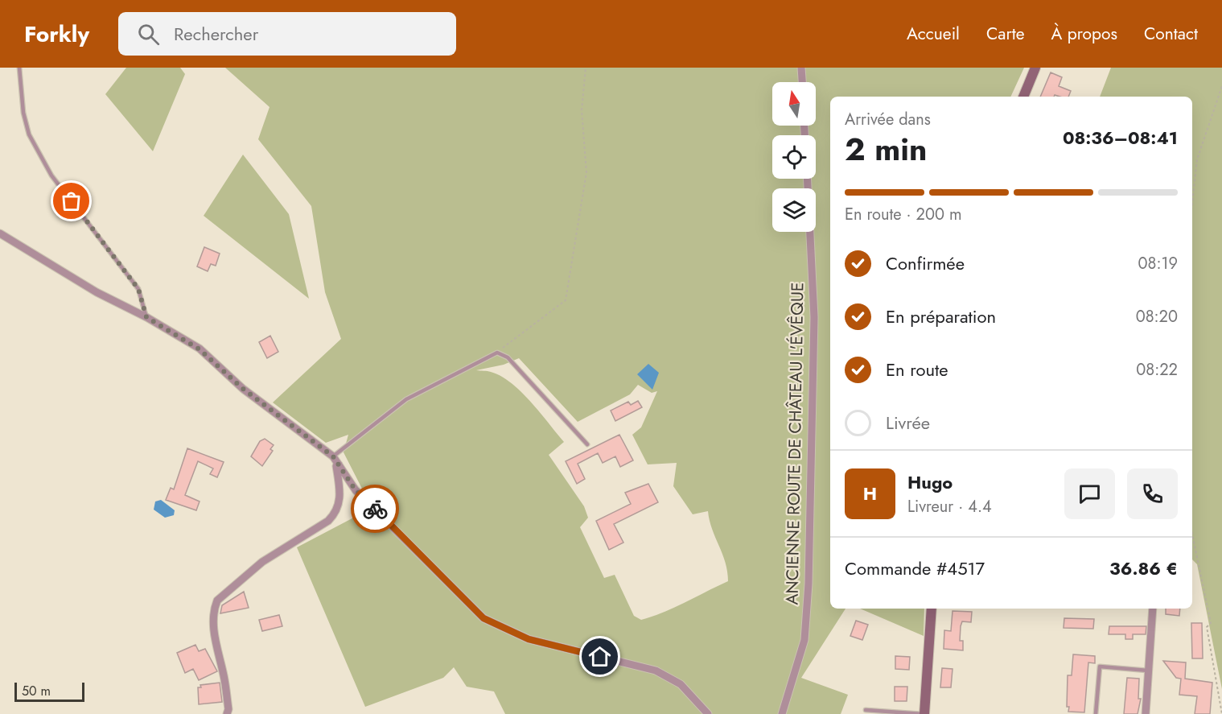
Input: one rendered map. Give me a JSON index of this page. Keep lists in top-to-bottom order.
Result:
{
  "streets": {
    "street": ["ANCIENNE ROUTE DE CHÂTEAU L'ÉVÊQUE"]
  },
  "scale_bar": "50 m",
  "north": "top",
  "page": {
    "header": "Forkly",
    "search": "Rechercher",
    "nav": [
      "Accueil",
      "Carte",
      "À propos",
      "Contact"
    ],
    "heading": ["2 min", "Arrivée dans", "08:36–08:41"],
    "panel": [
      "Hugo",
      "Livreur · 4.4",
      "Commande #4517",
      "36.86 €"
    ],
    "bar": "En route · 200 m",
    "list": [
      ["Confirmée", "08:19"],
      ["En préparation", "08:20"],
      ["En route", "08:22"],
      "Livrée"
    ],
    "round": "H",
    "scale": "50 m"
  }
}
